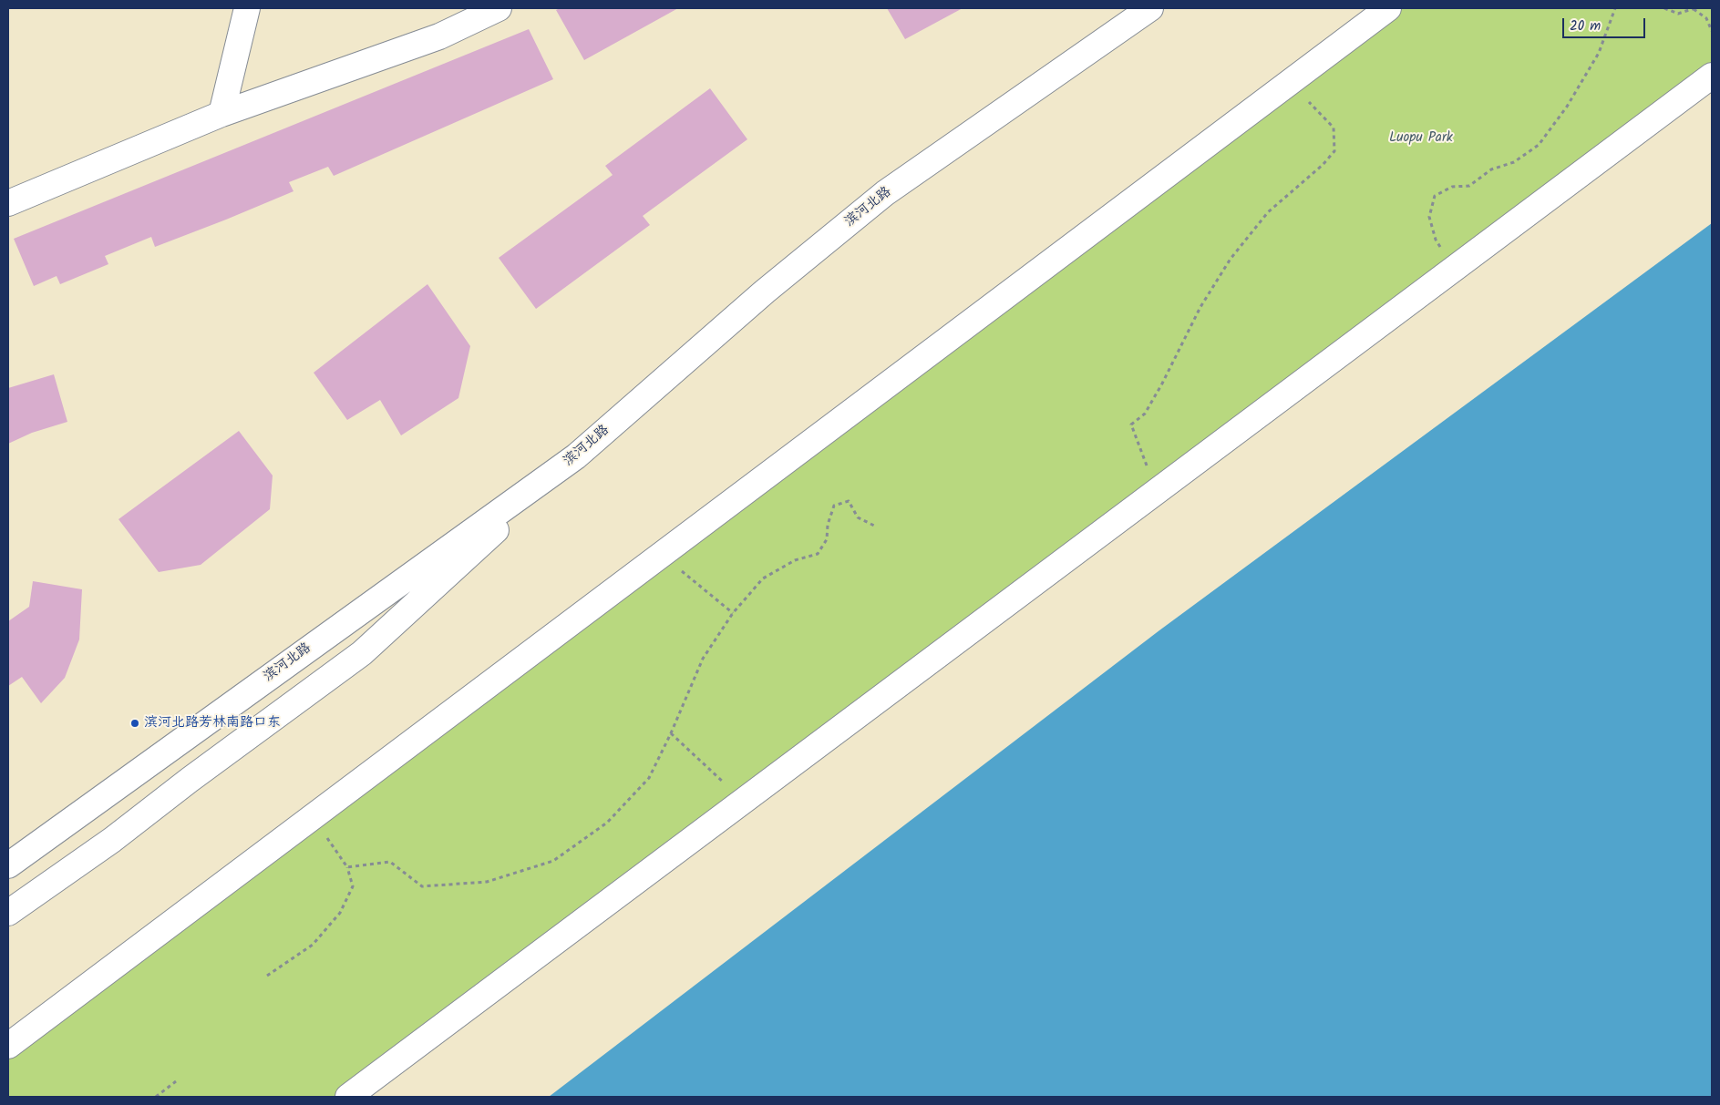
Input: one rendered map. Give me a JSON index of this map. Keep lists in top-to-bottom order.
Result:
{
  "streets": {
    "street": ["滨河北路"]
  },
  "parks": ["Luopu Park"],
  "places": ["滨河北路芳林南路口东"],
  "scale_bar": "20 m"
}
